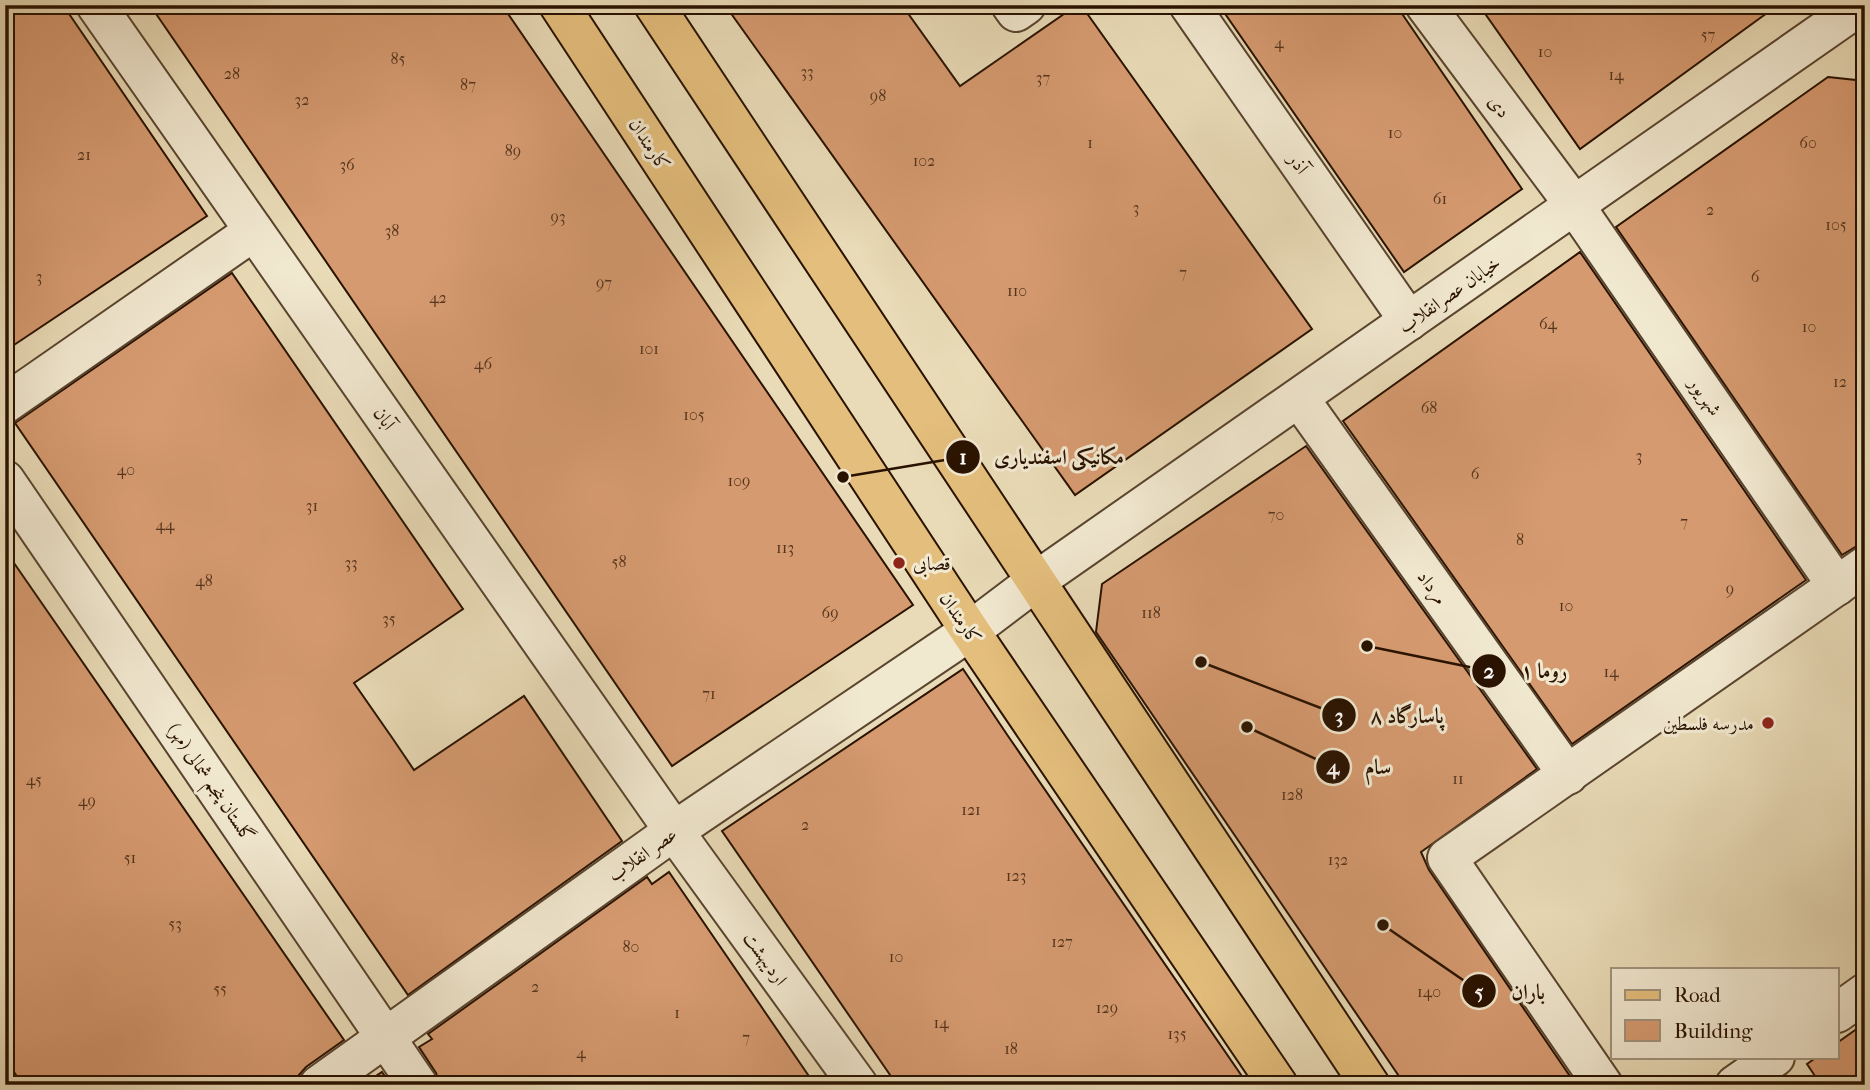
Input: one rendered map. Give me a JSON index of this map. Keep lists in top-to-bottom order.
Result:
{
  "streets": {
    "main road": ["کارمندان"],
    "street": [
      "دی",
      "آذر",
      "خیابان عصرانقلاب",
      "شهریور",
      "آبان",
      "مرداد",
      "گلستان پنجم شمالی (مهر)",
      "عصر انقلاب",
      "اردیبهشت"
    ]
  },
  "crossings": [
    ["دی", "خیابان عصرانقلاب"],
    ["دی", "شهریور"],
    ["کارمندان", "عصر انقلاب"],
    ["آذر", "خیابان عصرانقلاب"],
    ["خیابان عصرانقلاب", "شهریور"],
    ["خیابان عصرانقلاب", "مرداد"],
    ["خیابان عصرانقلاب", "عصر انقلاب"],
    ["آبان", "عصر انقلاب"],
    ["آبان", "اردیبهشت"],
    ["گلستان پنجم شمالی (مهر)", "عصر انقلاب"],
    ["عصر انقلاب", "اردیبهشت"]
  ],
  "places": [
    "مکانیکی اسفندیاری",
    "قصابی",
    "روما ۱",
    "پاسارگاد ۸",
    "مدرسه فلسطین",
    "سام",
    "باران"
  ],
  "house_numbers": [
    "57",
    "4",
    "10",
    "85",
    "33",
    "28",
    "14",
    "37",
    "87",
    "98",
    "32",
    "10",
    "1",
    "60",
    "89",
    "21",
    "102",
    "36",
    "61",
    "3",
    "2",
    "93",
    "105",
    "38",
    "7",
    "3",
    "6",
    "97",
    "110",
    "42",
    "64",
    "10",
    "101",
    "46",
    "12",
    "68",
    "105",
    "3",
    "40",
    "6",
    "109",
    "31",
    "70",
    "7",
    "44",
    "8",
    "113",
    "58",
    "33",
    "48",
    "9",
    "10",
    "69",
    "118",
    "35",
    "14",
    "71",
    "11",
    "45",
    "128",
    "49",
    "121",
    "2",
    "51",
    "132",
    "123",
    "53",
    "127",
    "80",
    "10",
    "2",
    "55",
    "140",
    "129",
    "1",
    "14",
    "135",
    "7",
    "18",
    "4"
  ],
  "legend": ["Road", "Building"]
}
